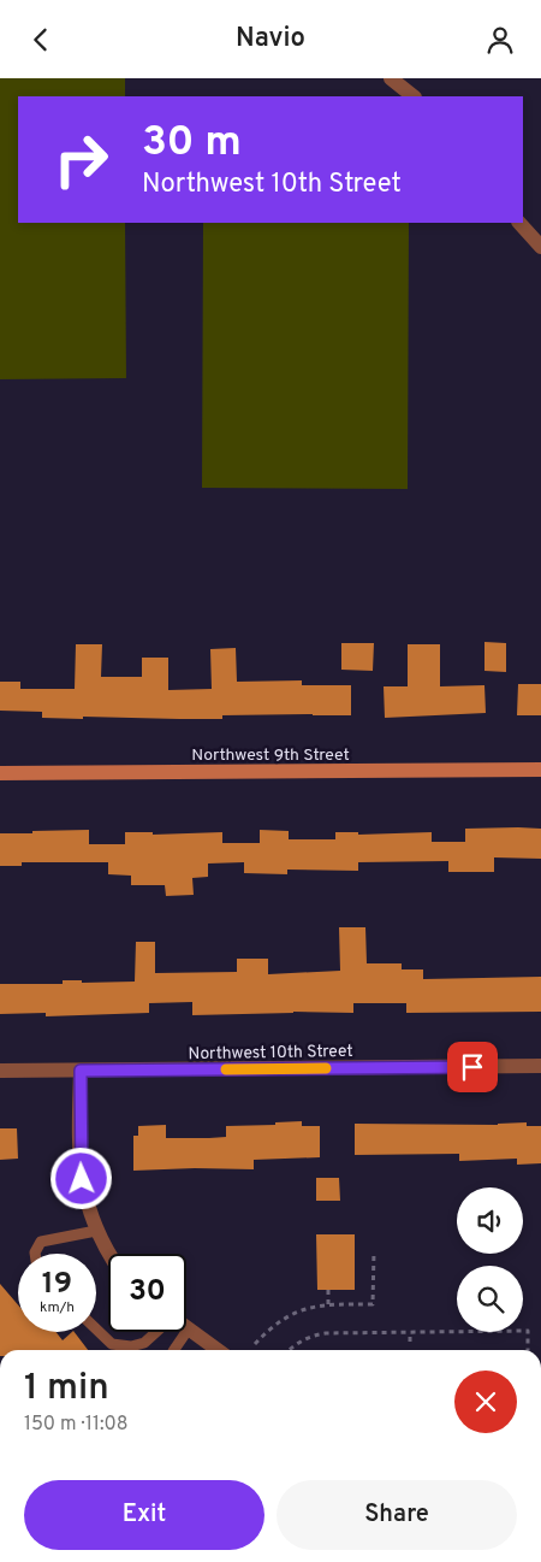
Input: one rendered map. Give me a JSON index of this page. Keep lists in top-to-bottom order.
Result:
{
  "streets": {
    "street": ["Northwest 9th Street", "Northwest 10th Street"]
  },
  "page": {
    "header": "Navio",
    "turn": ["30 m", "Northwest 10th Street"],
    "speed": "19 km/h",
    "limit": "30",
    "heading": ["1 min", "150 m · 11:08"],
    "buttons": ["Exit", "Share"]
  }
}
